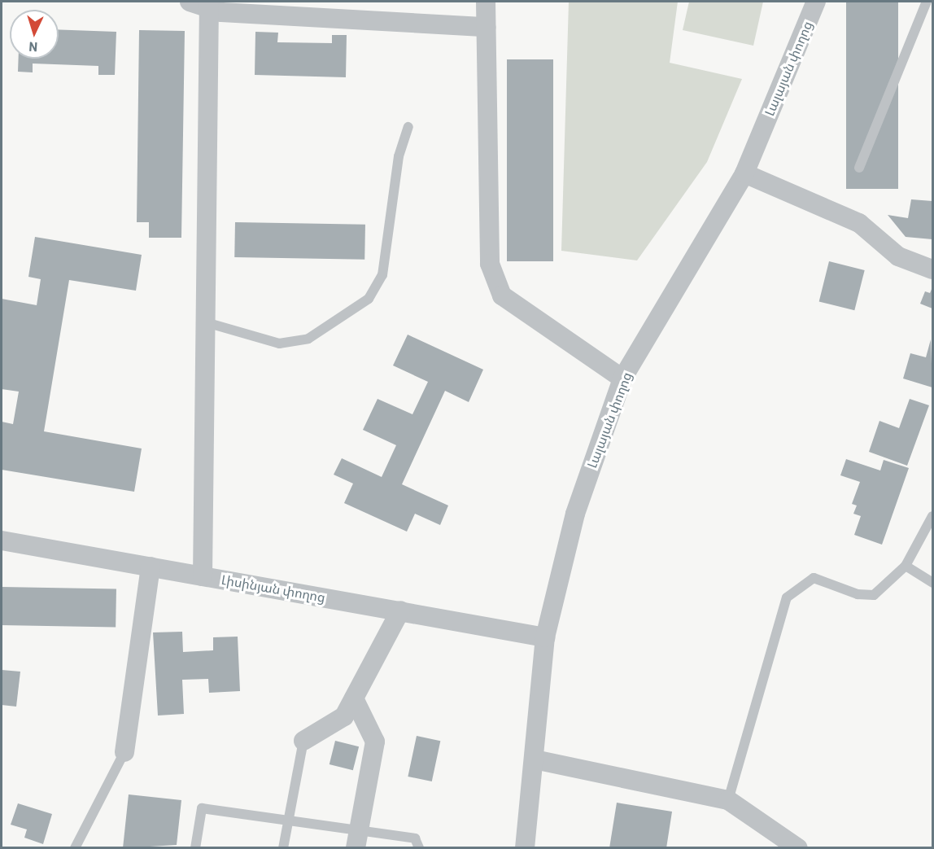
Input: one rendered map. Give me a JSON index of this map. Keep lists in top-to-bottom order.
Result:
{
  "streets": {
    "street": ["Լալայան փողոց", "Լիսինյան փողոց"]
  },
  "crossings": [
    ["Լալայան փողոց", "Լիսինյան փողոց"]
  ],
  "north": "bottom"
}
